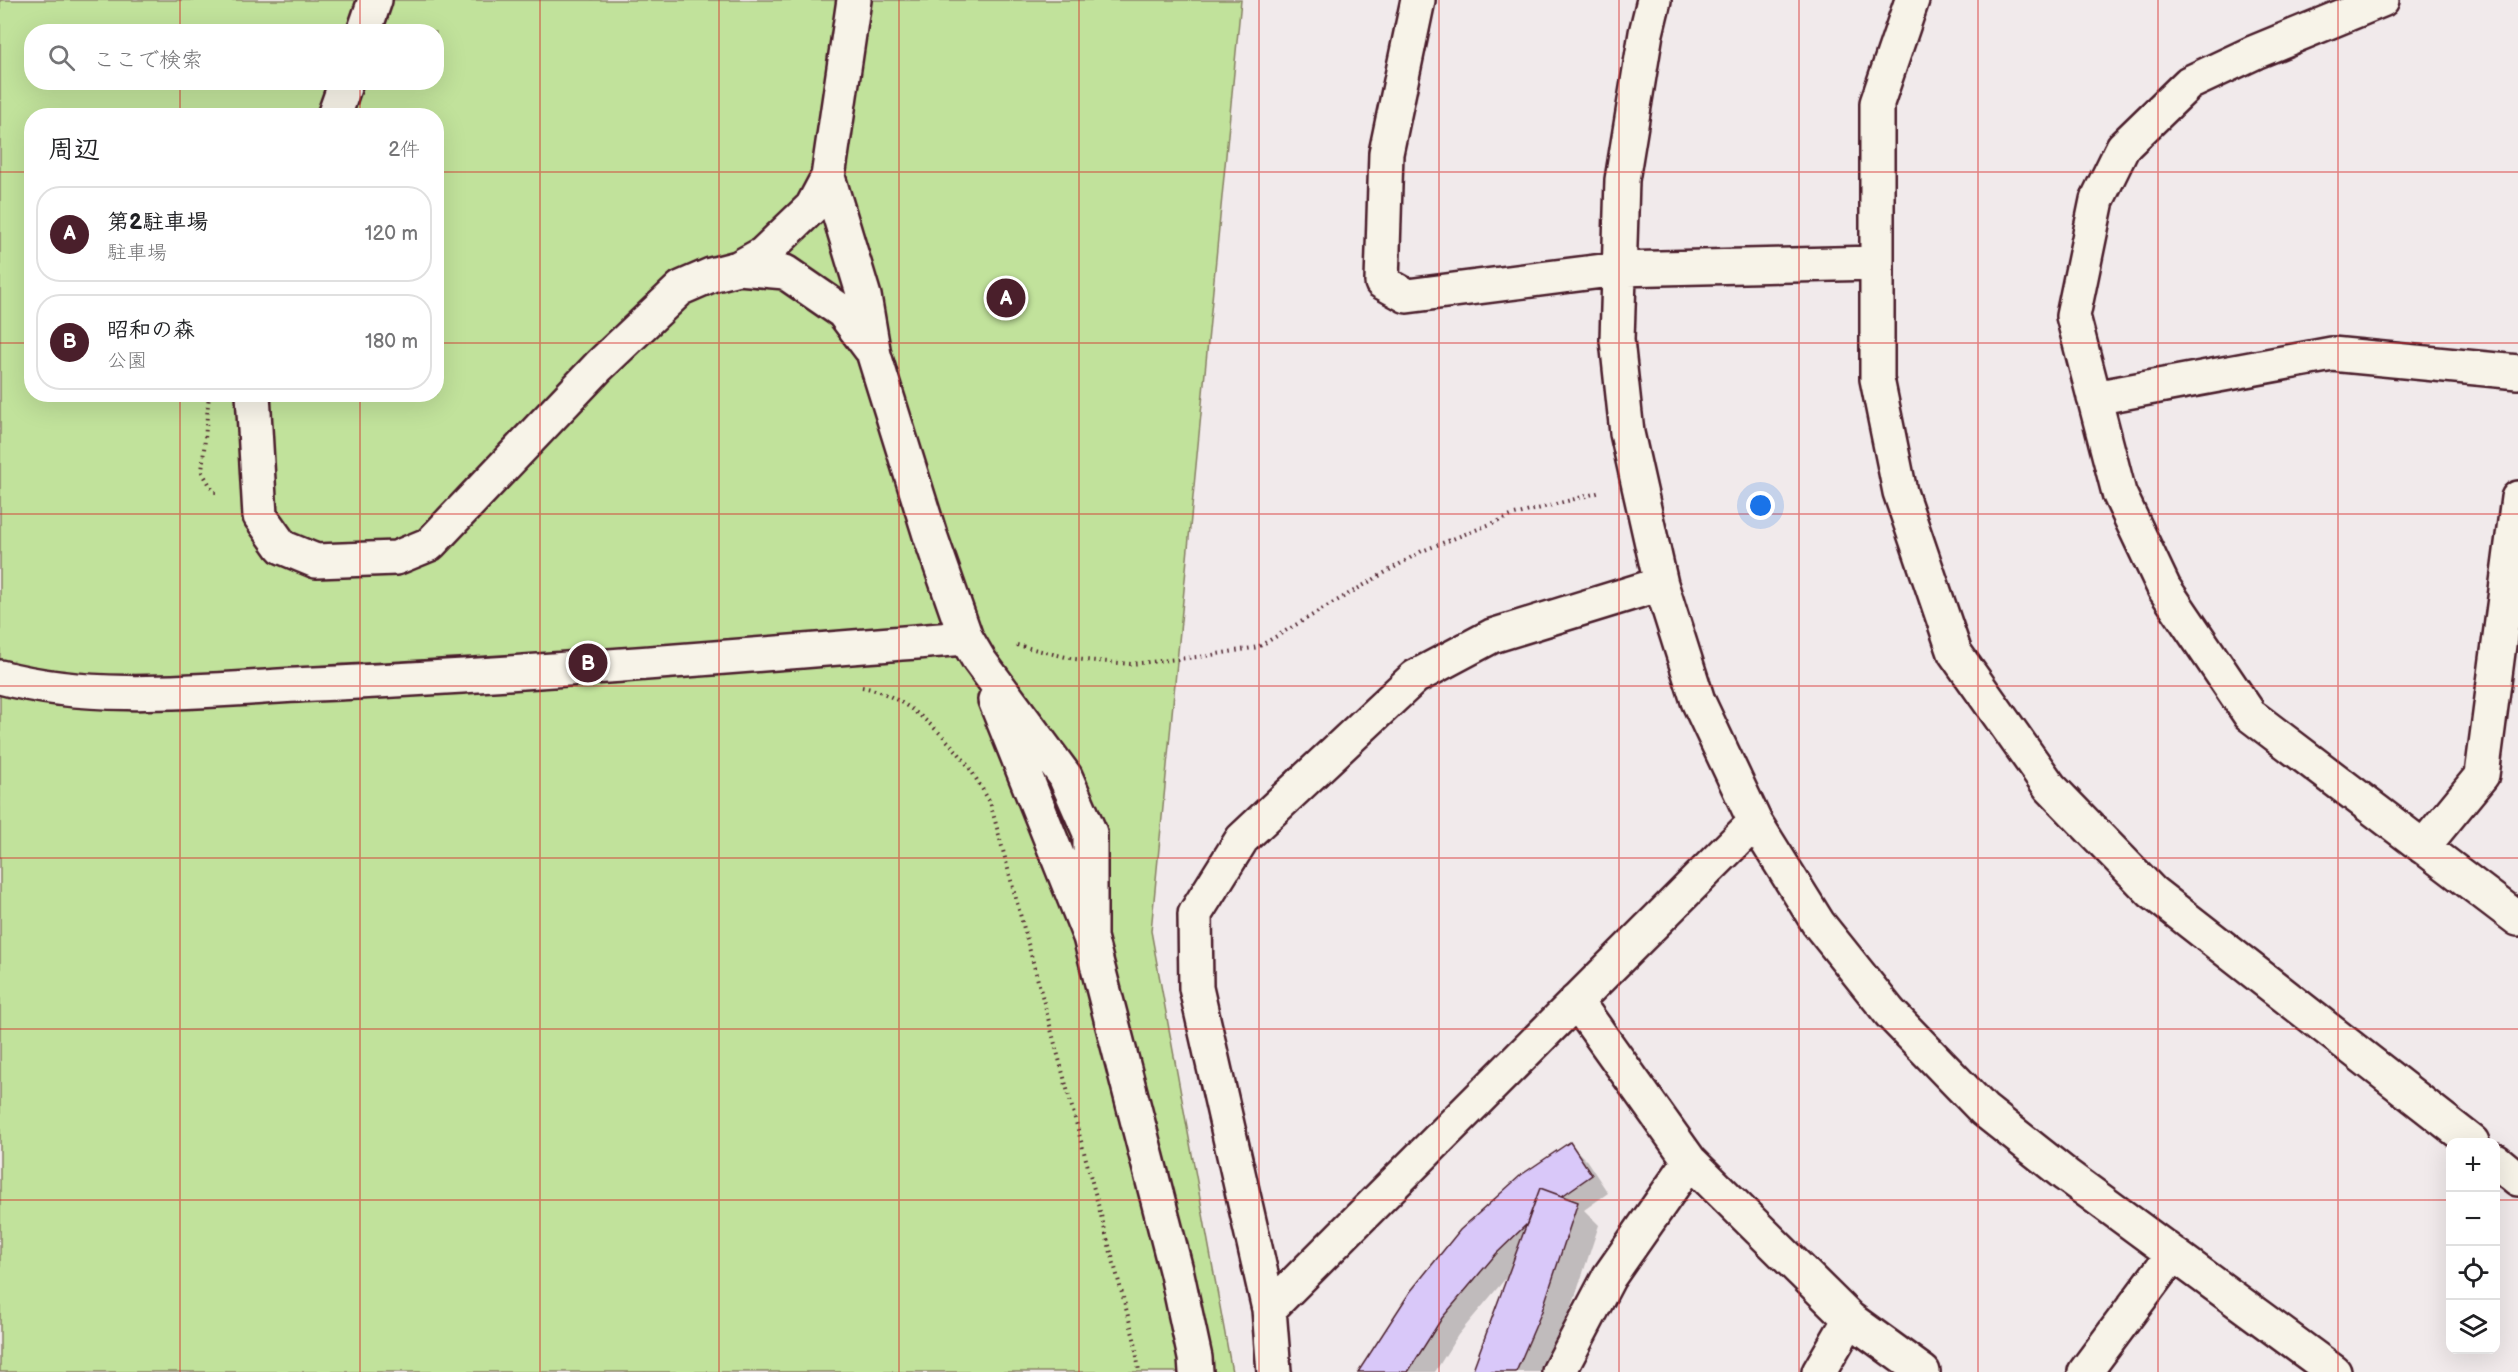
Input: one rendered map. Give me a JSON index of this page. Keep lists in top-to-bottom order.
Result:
{
  "page": {
    "search": "ここで検索",
    "heading": ["周辺", "2件"],
    "list": [
      {
        "mark": "A",
        "name": "第2駐車場",
        "note": "駐車場",
        "value": "120 m"
      },
      {
        "mark": "B",
        "name": "昭和の森",
        "note": "公園",
        "value": "180 m"
      }
    ],
    "pins": ["A", "B"],
    "map_buttons": ["+", "−"]
  }
}
